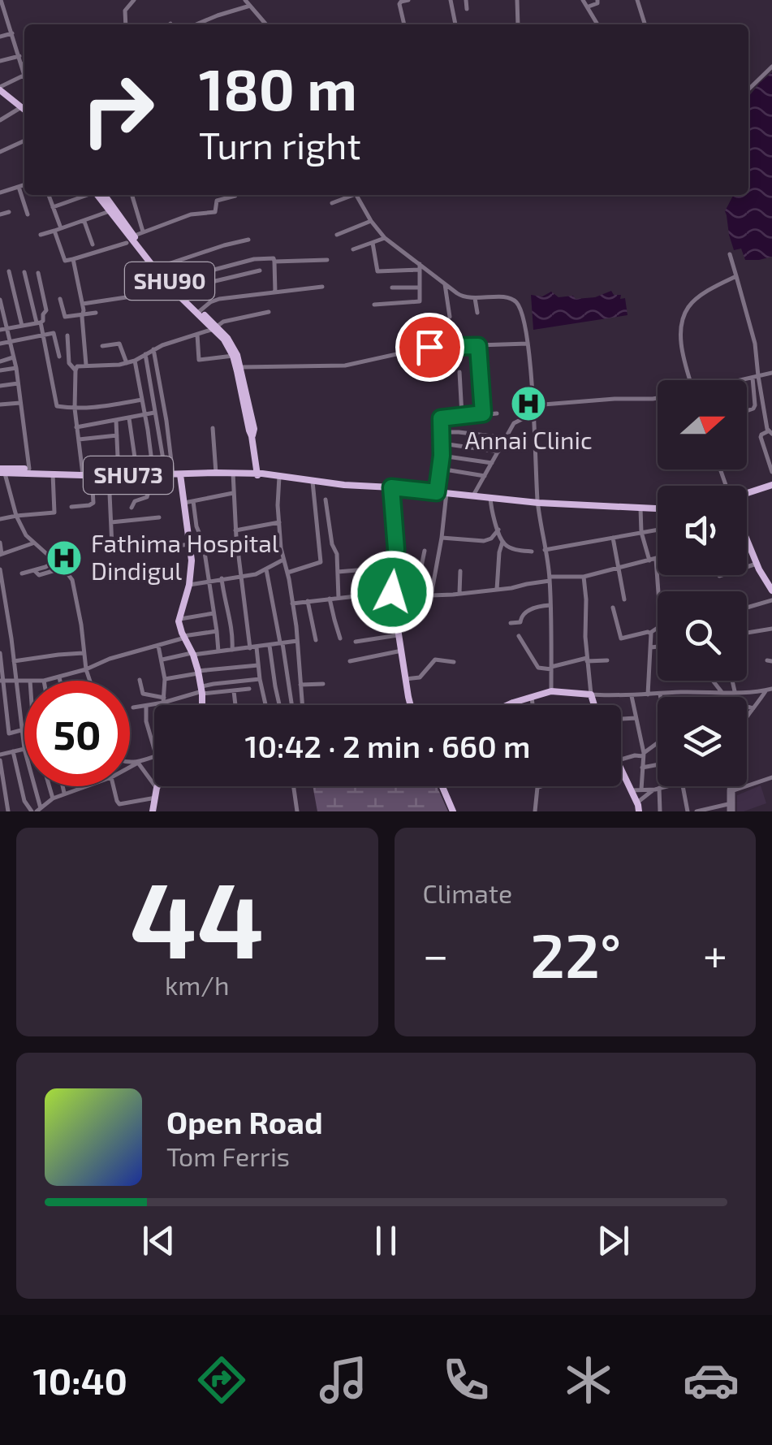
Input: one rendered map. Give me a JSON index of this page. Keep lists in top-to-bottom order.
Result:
{
  "streets": {
    "main road": ["SHU90", "SHU73"]
  },
  "crossings": [
    ["SHU90", "SHU73"]
  ],
  "places": {
    "hospital": ["Annai Clinic", "Fathima Hospital Dindigul"]
  },
  "north": "right",
  "page": {
    "turn": ["180 m", "Turn right"],
    "limit": "50",
    "trip": "10:42 · 2 min · 660 m",
    "tile": [
      ["44", "km/h"],
      "Climate"
    ],
    "heat": ["−", "22°", "+"],
    "song": ["Open Road", "Tom Ferris"],
    "tabs": "10:40"
  }
}
